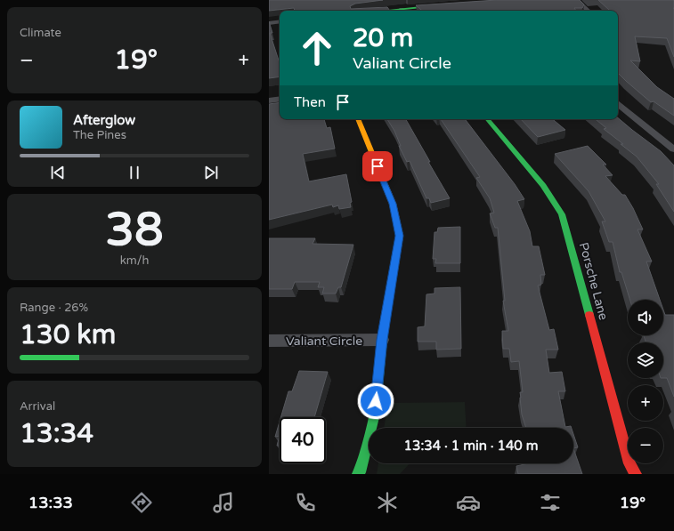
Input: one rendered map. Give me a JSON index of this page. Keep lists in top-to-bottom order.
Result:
{
  "streets": {
    "street": ["Porsche Lane", "Valiant Circle"]
  },
  "page": {
    "tile": [
      "Climate",
      ["38", "km/h"],
      ["Range · 26%", "130 km"],
      ["Arrival", "13:34"]
    ],
    "turn": ["20 m", "Valiant Circle"],
    "heat": ["−", "19°", "+"],
    "then": "Then",
    "song": ["Afterglow", "The Pines"],
    "map_buttons": ["+", "−"],
    "limit": "40",
    "trip": "13:34 · 1 min · 140 m",
    "tabs": ["13:33", "19°"]
  }
}
